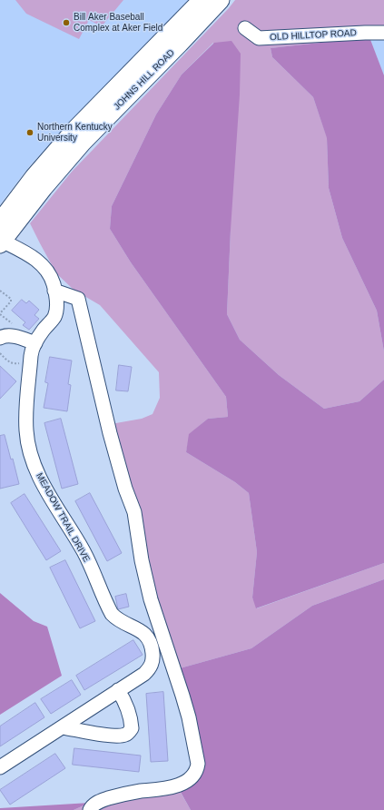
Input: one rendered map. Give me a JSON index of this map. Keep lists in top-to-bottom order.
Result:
{
  "streets": {
    "main road": ["JOHNS HILL ROAD"],
    "street": ["OLD HILLTOP ROAD", "MEADOW TRAIL DRIVE"]
  },
  "crossings": [
    ["JOHNS HILL ROAD", "MEADOW TRAIL DRIVE"]
  ],
  "places": ["Bill Aker Baseball Complex at Aker Field", "Northern Kentucky University"]
}
